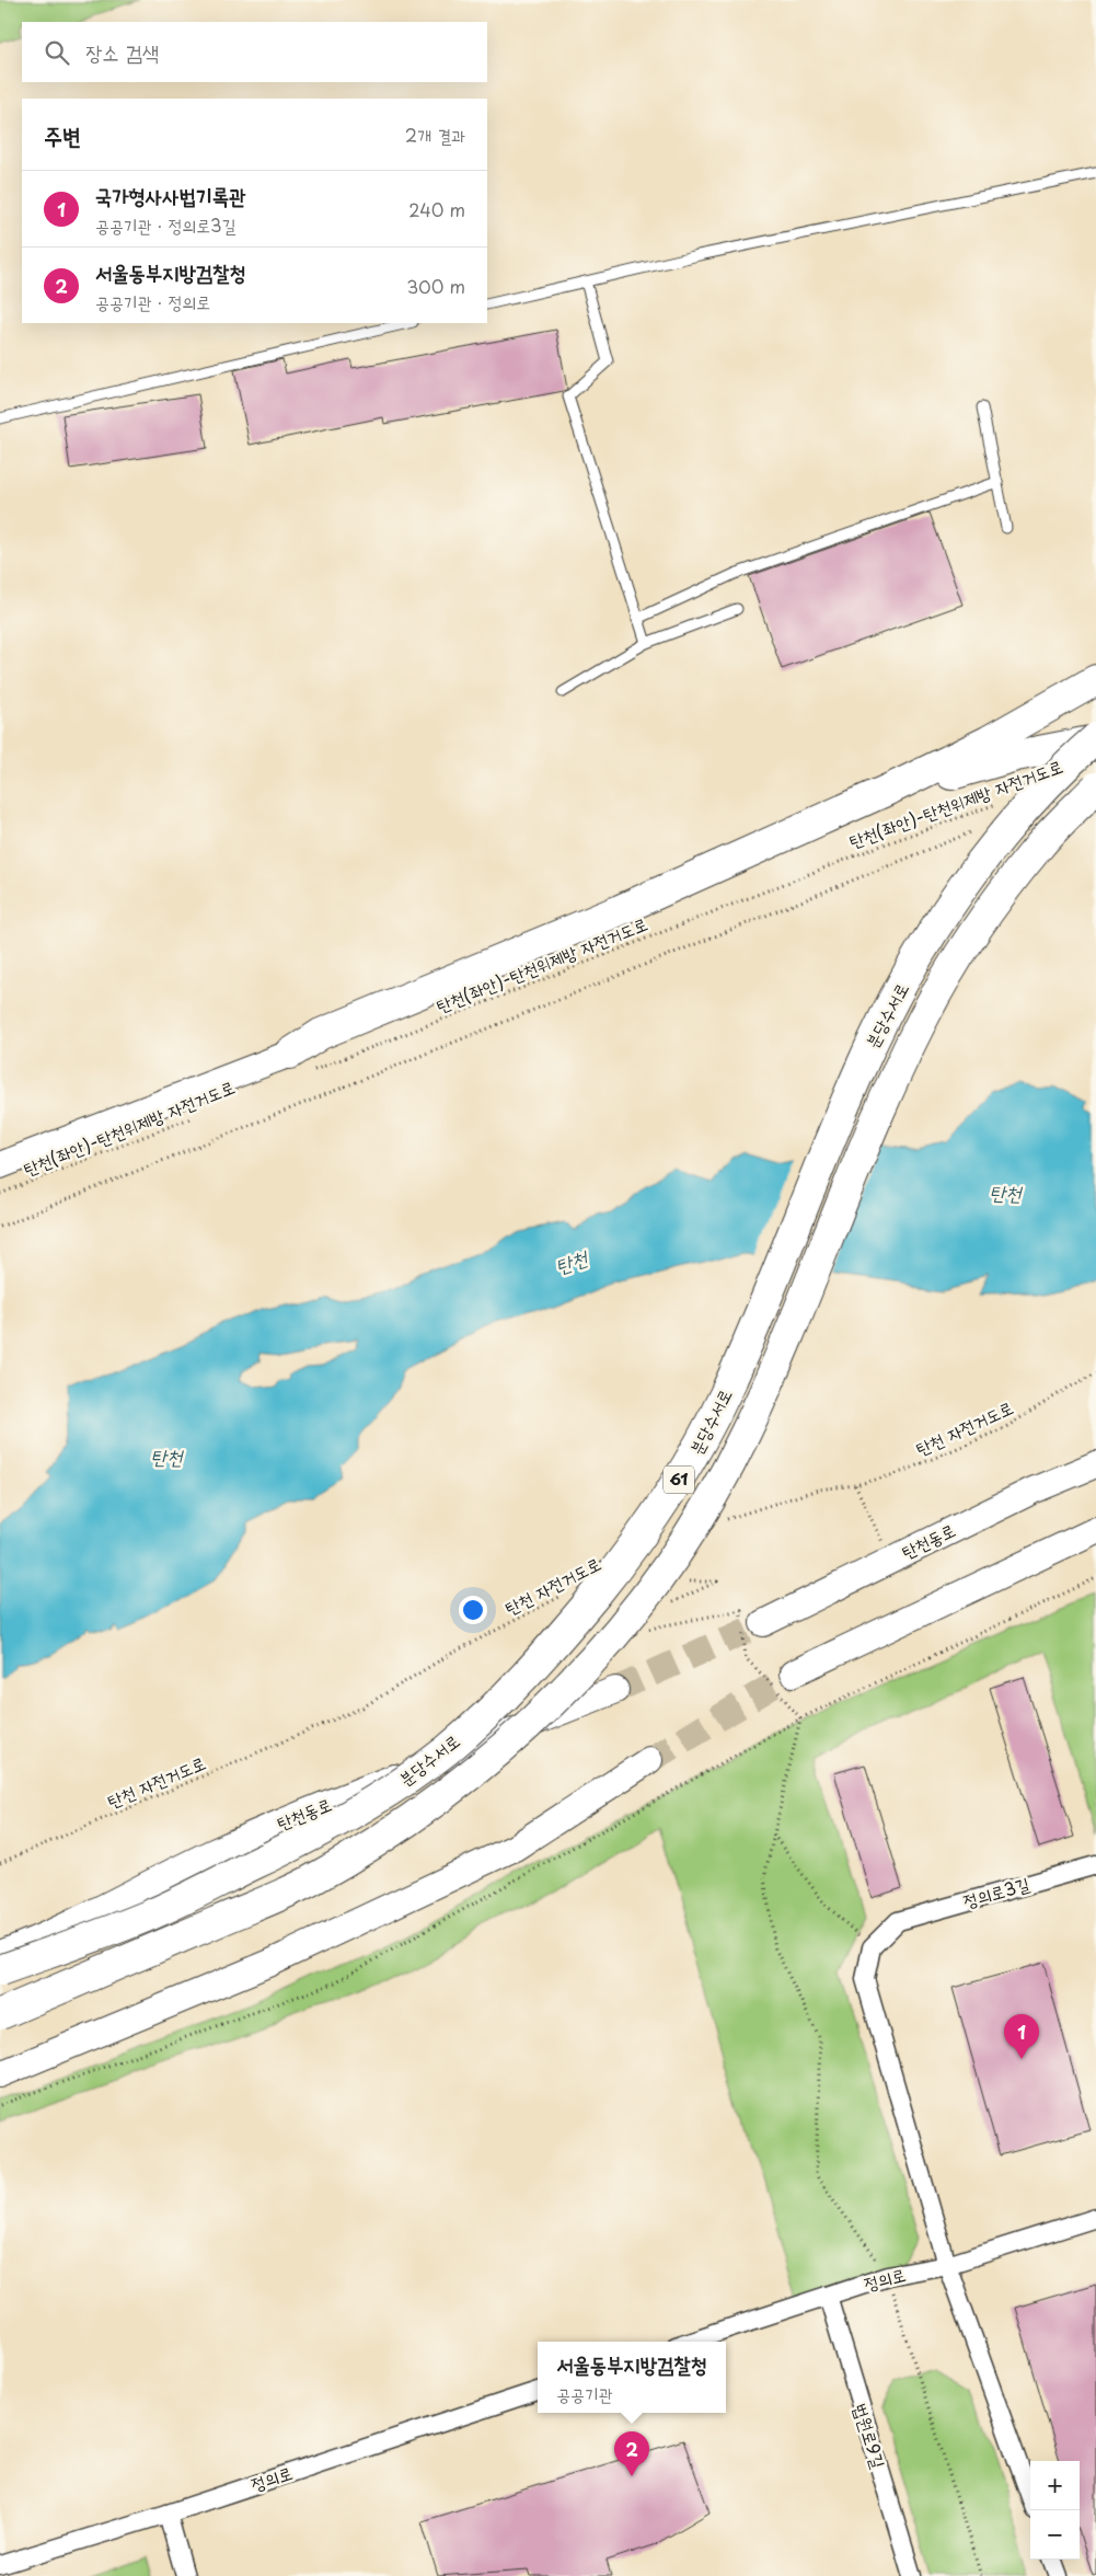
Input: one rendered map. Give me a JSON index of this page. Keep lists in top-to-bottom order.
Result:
{
  "streets": {
    "highway": ["분당수서로", "61"],
    "street": [
      "탄천동로",
      "정의로3길",
      "정의로",
      "법원로9길"
    ],
    "path": ["탄천(좌안)-탄천위제방 자전거도로", "탄천 자전거도로"]
  },
  "crossings": [
    ["정의로", "법원로9길"]
  ],
  "water": ["탄천"],
  "page": {
    "search": "장소 검색",
    "heading": ["주변", "2개 결과"],
    "list": [
      {
        "mark": "1",
        "name": "국가형사사법기록관",
        "note": "공공기관 · 정의로3길",
        "value": "240 m"
      },
      {
        "mark": "2",
        "name": "서울동부지방검찰청",
        "note": "공공기관 · 정의로",
        "value": "300 m"
      }
    ],
    "pins": ["1", "2"],
    "popup": ["서울동부지방검찰청", "공공기관"],
    "map_buttons": ["+", "−"]
  }
}
